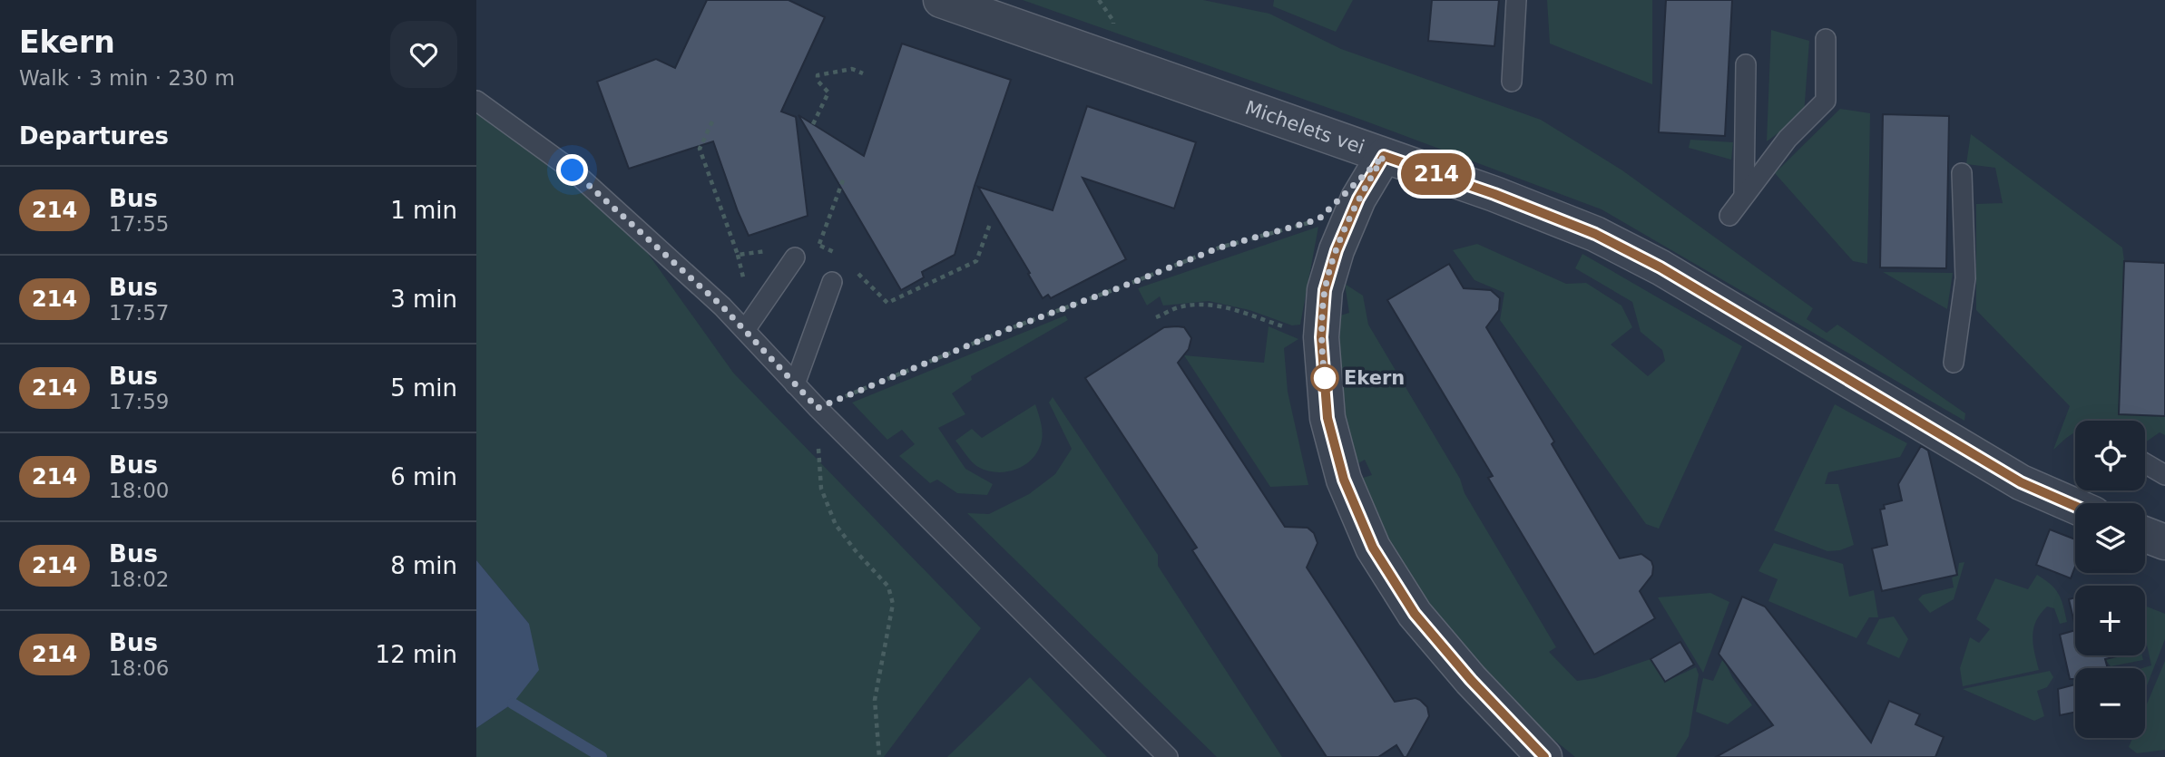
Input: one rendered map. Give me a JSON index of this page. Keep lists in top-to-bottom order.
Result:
{
  "streets": {
    "street": ["Michelets vei"]
  },
  "places": ["Ekern"],
  "lines": ["bus line 214"],
  "page": {
    "heading": [
      ["Ekern", "Walk · 3 min · 230 m"],
      "Departures"
    ],
    "on_map": "214",
    "list": [
      {
        "mark": "214",
        "name": "Bus",
        "note": "17:55",
        "value": "1 min"
      },
      {
        "mark": "214",
        "name": "Bus",
        "note": "17:57",
        "value": "3 min"
      },
      {
        "mark": "214",
        "name": "Bus",
        "note": "17:59",
        "value": "5 min"
      },
      {
        "mark": "214",
        "name": "Bus",
        "note": "18:00",
        "value": "6 min"
      },
      {
        "mark": "214",
        "name": "Bus",
        "note": "18:02",
        "value": "8 min"
      },
      {
        "mark": "214",
        "name": "Bus",
        "note": "18:06",
        "value": "12 min"
      }
    ],
    "map_buttons": ["+", "−"]
  }
}
